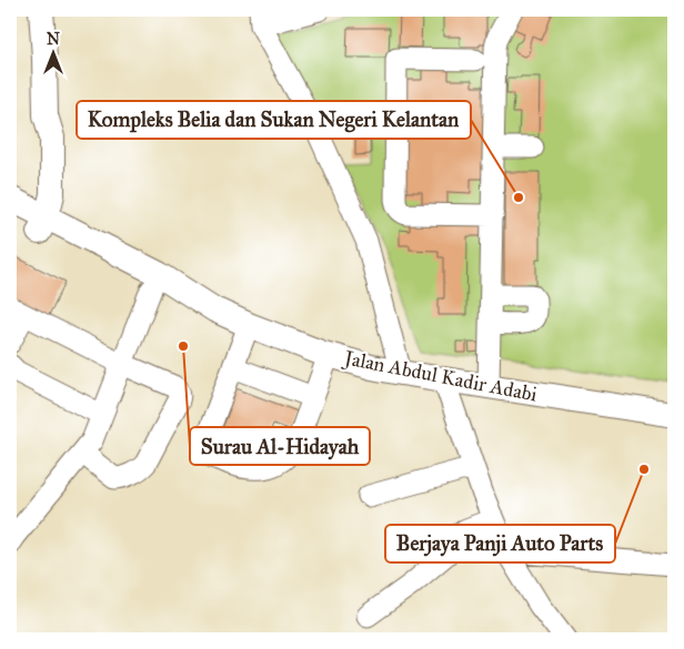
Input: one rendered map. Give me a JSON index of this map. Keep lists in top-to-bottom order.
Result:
{
  "streets": {
    "main road": ["Jalan Abdul Kadir Adabi"]
  },
  "places": ["Kompleks Belia dan Sukan Negeri Kelantan", "Surau Al-Hidayah", "Berjaya Panji Auto Parts"],
  "north": "top"
}
